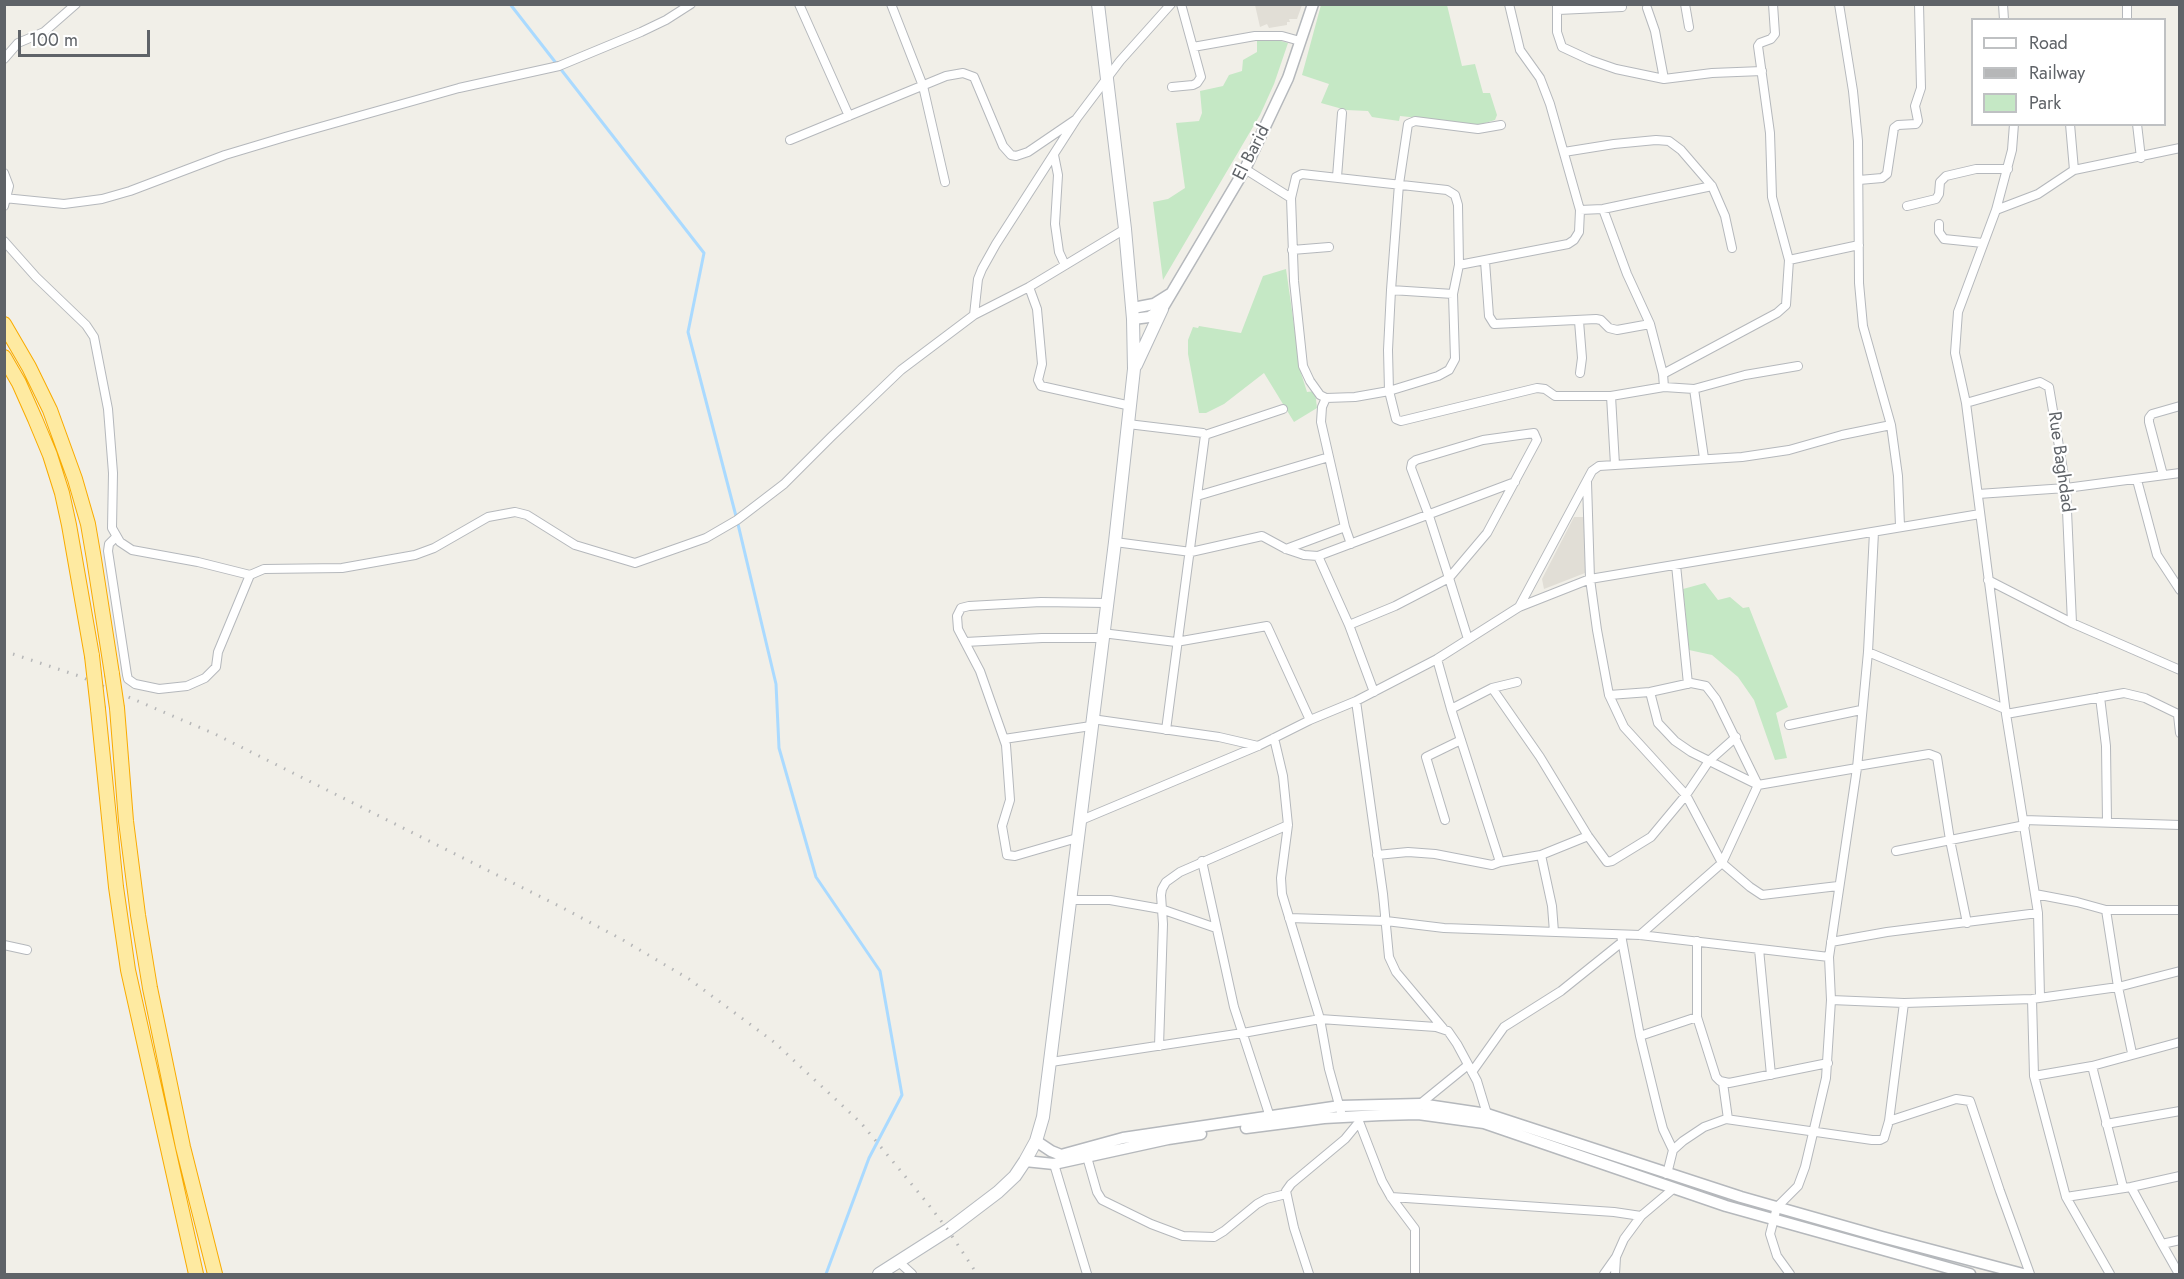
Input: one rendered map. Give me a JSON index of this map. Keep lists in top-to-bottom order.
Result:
{
  "streets": {
    "street": ["El Barid", "Rue Baghdad"]
  },
  "legend": ["Road", "Railway", "Park"],
  "scale_bar": "100 m"
}
